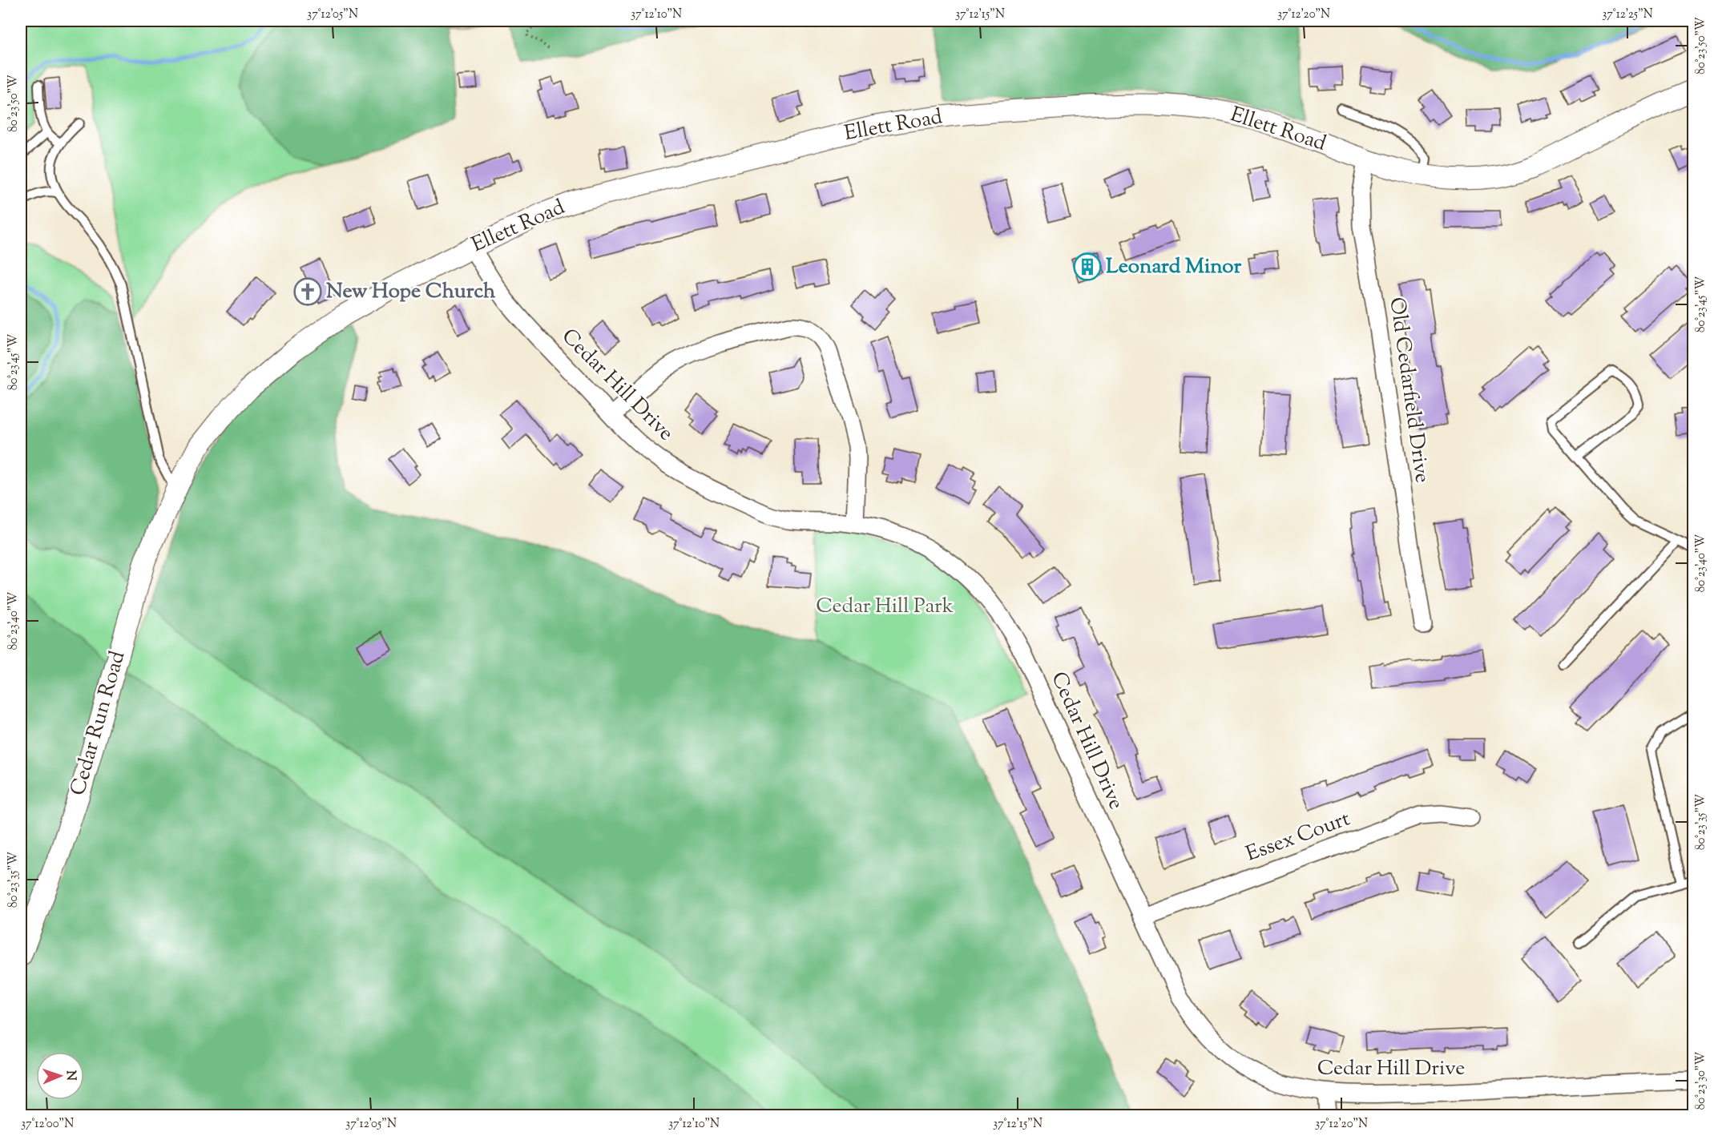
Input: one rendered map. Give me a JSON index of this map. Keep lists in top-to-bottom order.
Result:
{
  "streets": {
    "street": [
      "Ellett Road",
      "Cedar Hill Drive",
      "Old Cedarfield Drive",
      "Cedar Run Road",
      "Essex Court"
    ]
  },
  "crossings": [
    ["Ellett Road", "Cedar Hill Drive"],
    ["Ellett Road", "Old Cedarfield Drive"],
    ["Ellett Road", "Cedar Run Road"],
    ["Cedar Hill Drive", "Essex Court"]
  ],
  "parks": ["Cedar Hill Park"],
  "places": {
    "building": ["Leonard Minor"],
    "church": ["New Hope Church"]
  },
  "north": "right",
  "coordinates": [
    "37°12'05\"N",
    "37°12'10\"N",
    "37°12'15\"N",
    "37°12'20\"N",
    "37°12'25\"N",
    "80°23'50\"W",
    "80°23'45\"W",
    "80°23'40\"W",
    "80°23'35\"W",
    "80°23'30\"W",
    "37°12'00\"N"
  ]
}
